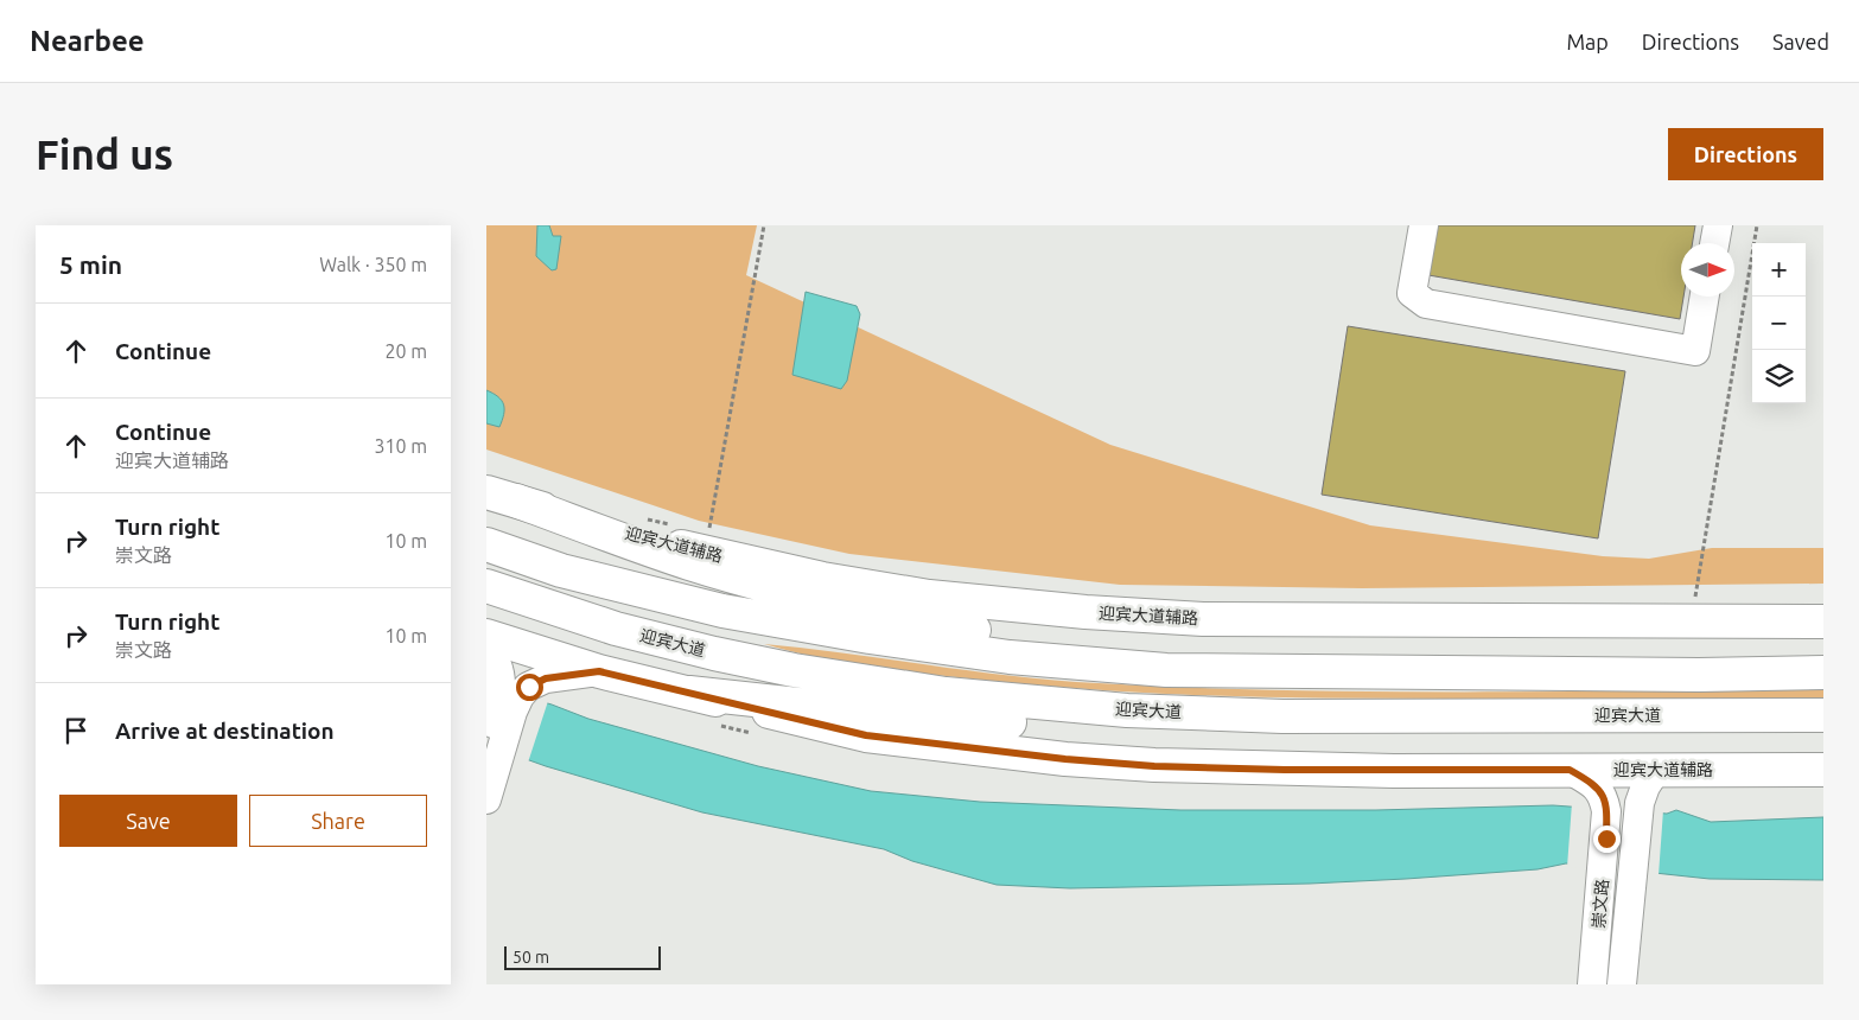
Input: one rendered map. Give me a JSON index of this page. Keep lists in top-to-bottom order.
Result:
{
  "streets": {
    "main road": ["迎宾大道辅路", "迎宾大道"],
    "street": ["崇文路"]
  },
  "crossings": [
    ["迎宾大道辅路", "崇文路"]
  ],
  "scale_bar": "50 m",
  "north": "right",
  "page": {
    "header": "Nearbee",
    "nav": ["Map", "Directions", "Saved"],
    "buttons": [
      "Directions",
      ["Save", "Share"]
    ],
    "title": "Find us",
    "heading": ["5 min", "Walk · 350 m"],
    "map_buttons": ["+", "−"],
    "list": [
      ["Continue", "20 m"],
      ["Continue", "迎宾大道辅路", "310 m"],
      ["Turn right", "崇文路", "10 m"],
      ["Turn right", "崇文路", "10 m"],
      "Arrive at destination"
    ],
    "scale": "50 m"
  }
}
